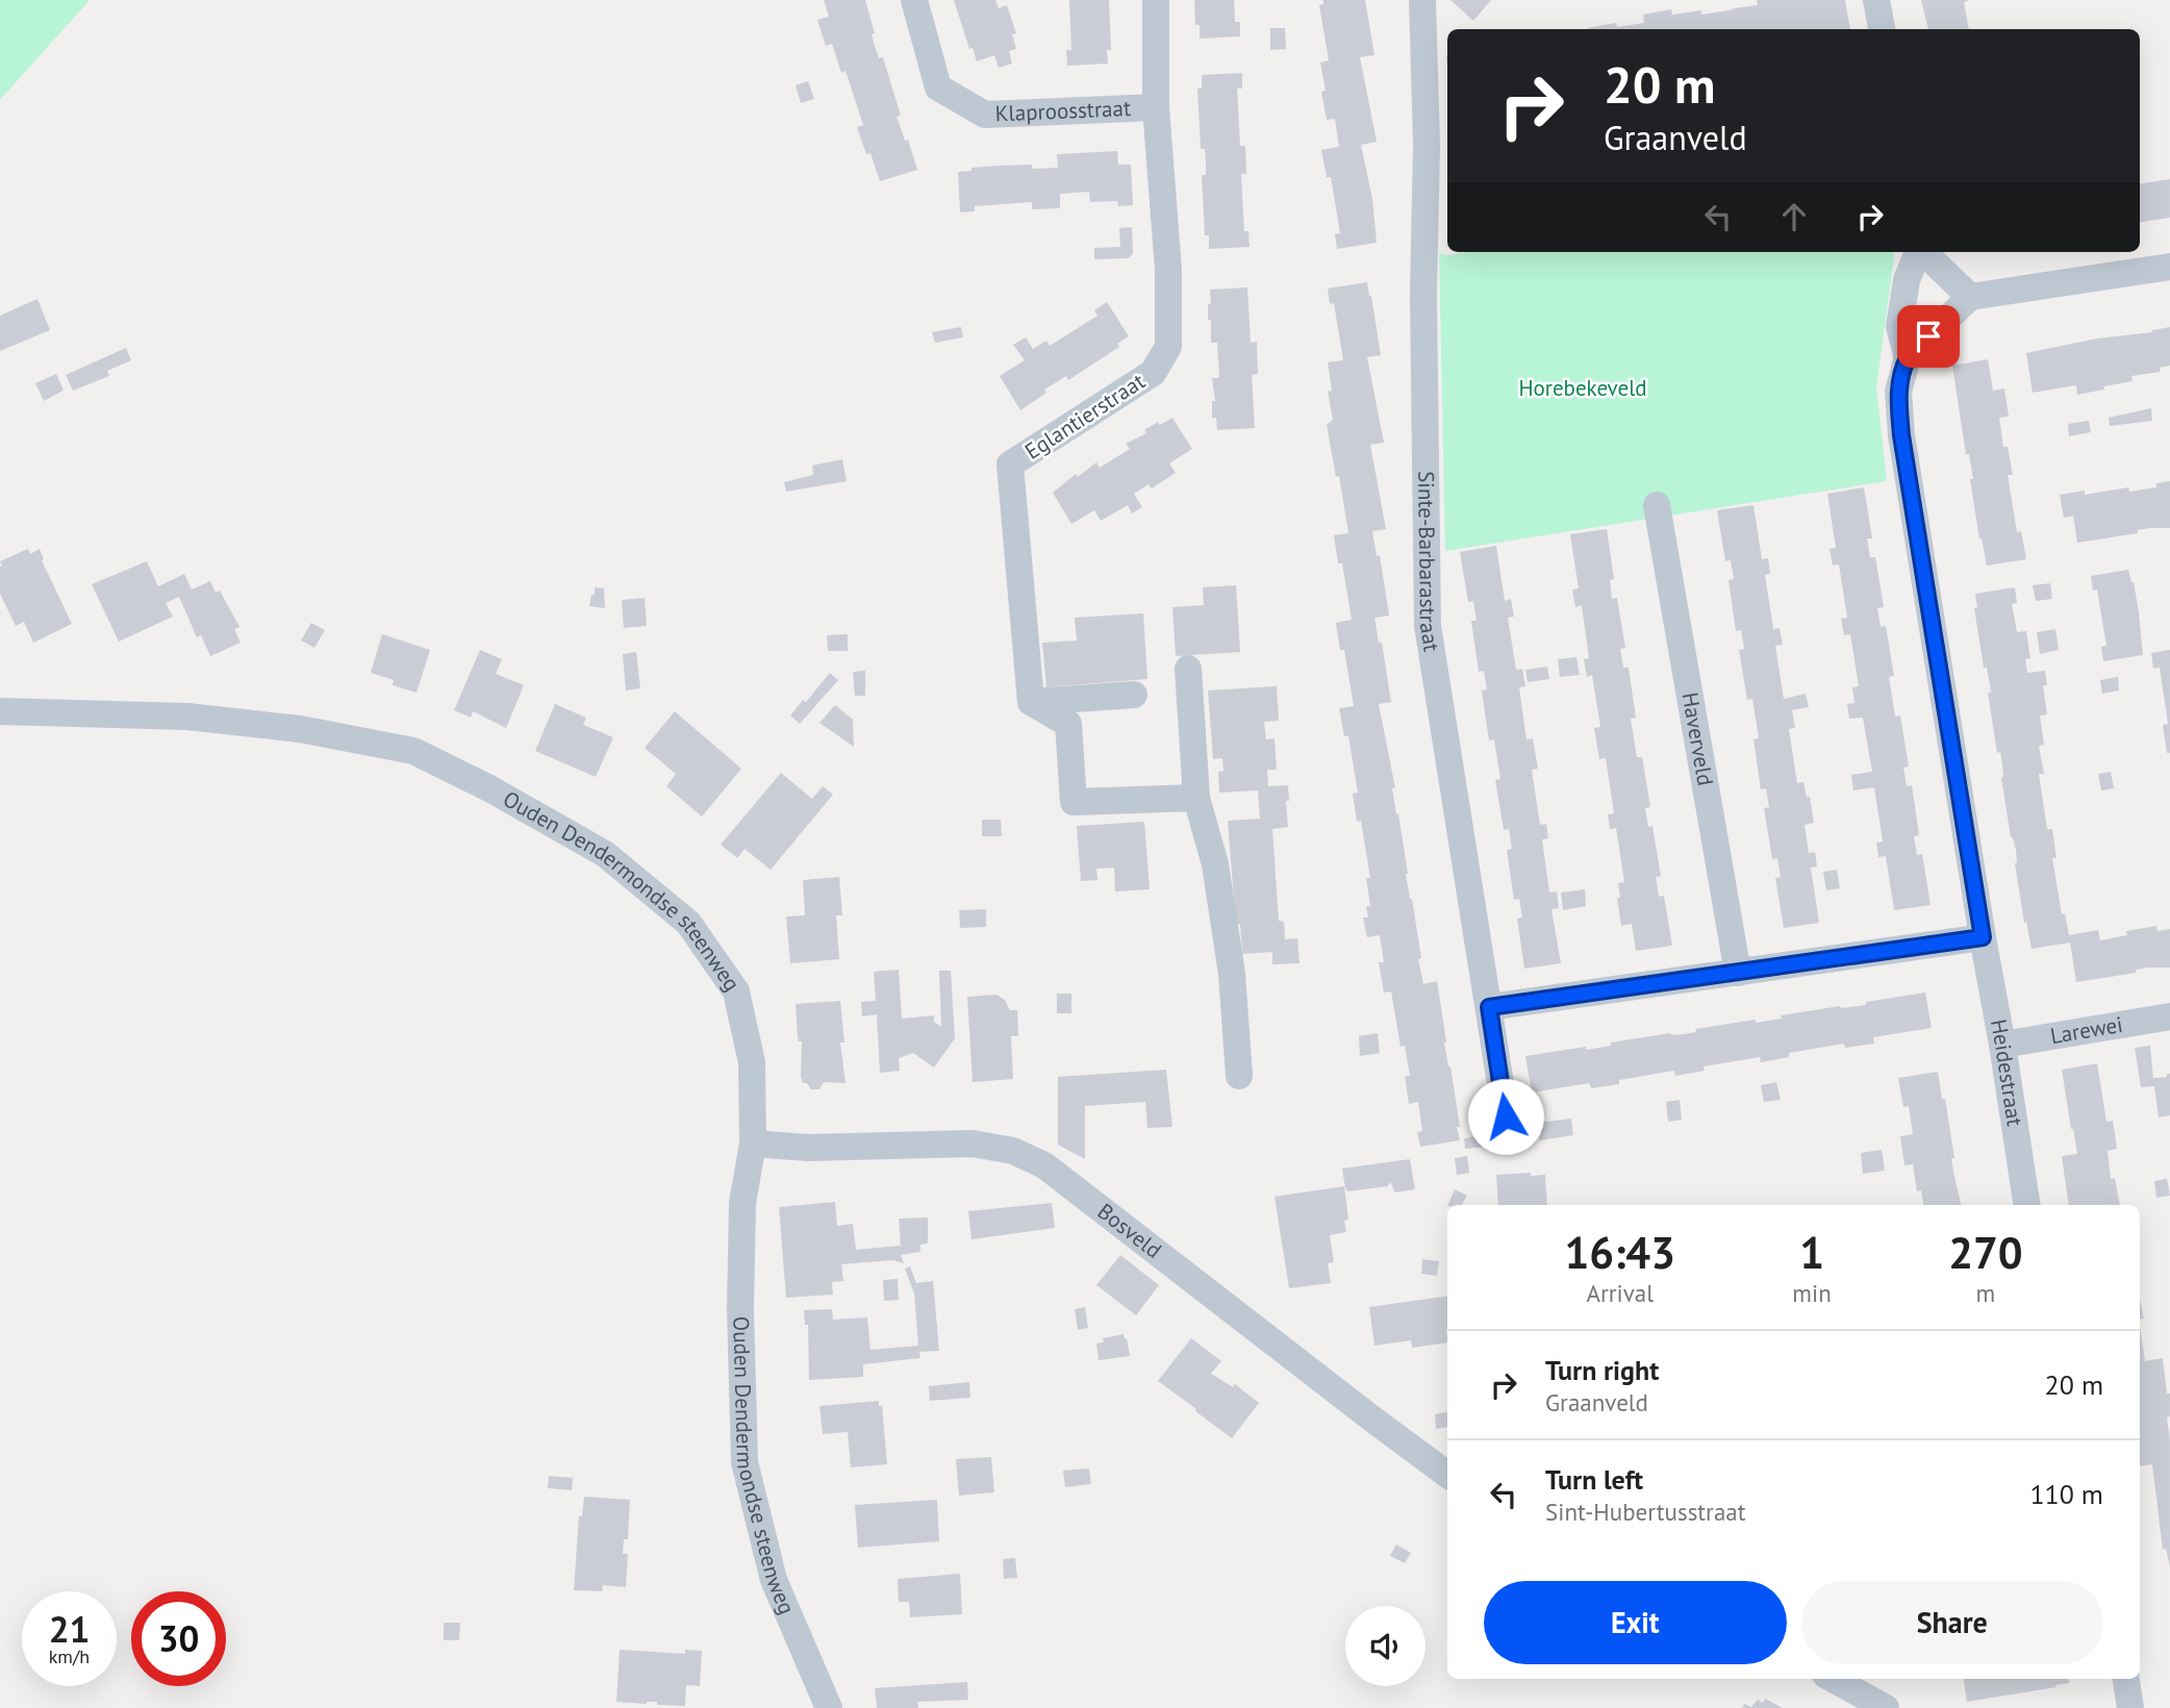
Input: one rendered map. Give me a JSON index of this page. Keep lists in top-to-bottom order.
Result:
{
  "streets": {
    "street": [
      "Klaproosstraat",
      "Eglantierstraat",
      "Sinte-Barbarastraat",
      "Haverveld",
      "Ouden Dendermondse steenweg",
      "Larewei",
      "Heidestraat",
      "Bosveld"
    ]
  },
  "crossings": [
    ["Klaproosstraat", "Eglantierstraat"],
    ["Ouden Dendermondse steenweg", "Bosveld"],
    ["Larewei", "Heidestraat"]
  ],
  "parks": ["Horebekeveld"],
  "page": {
    "turn": ["20 m", "Graanveld"],
    "eta": [
      "16:43",
      "Arrival",
      "1",
      "min",
      "270",
      "m"
    ],
    "list": [
      {
        "name": "Turn right",
        "note": "Graanveld",
        "value": "20 m"
      },
      {
        "name": "Turn left",
        "note": "Sint-Hubertusstraat",
        "value": "110 m"
      }
    ],
    "buttons": ["Exit", "Share"],
    "speed": "21 km/h",
    "limit": "30"
  }
}
